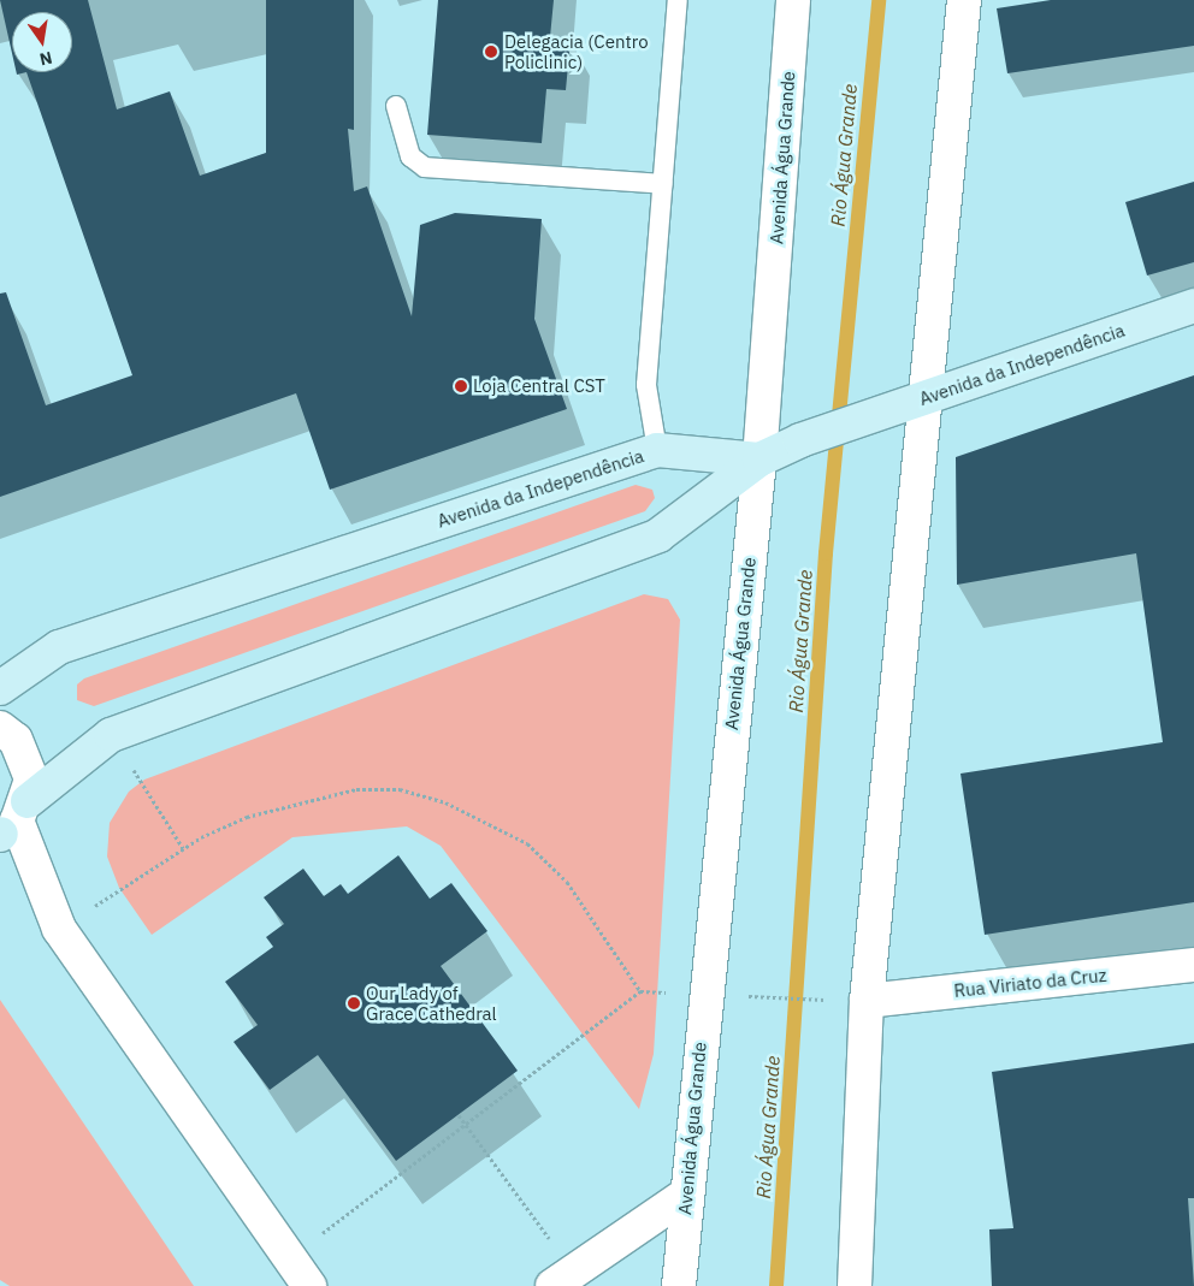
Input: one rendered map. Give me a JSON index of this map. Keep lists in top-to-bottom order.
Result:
{
  "streets": {
    "street": ["Avenida Água Grande", "Avenida da Independência", "Rua Viriato da Cruz"]
  },
  "crossings": [
    ["Avenida Água Grande", "Avenida da Independência"]
  ],
  "water": ["Rio Água Grande"],
  "places": ["Delegacia (Centro Policlinic)", "Loja Central CST", "Our Lady of Grace Cathedral"],
  "north": "bottom"
}
